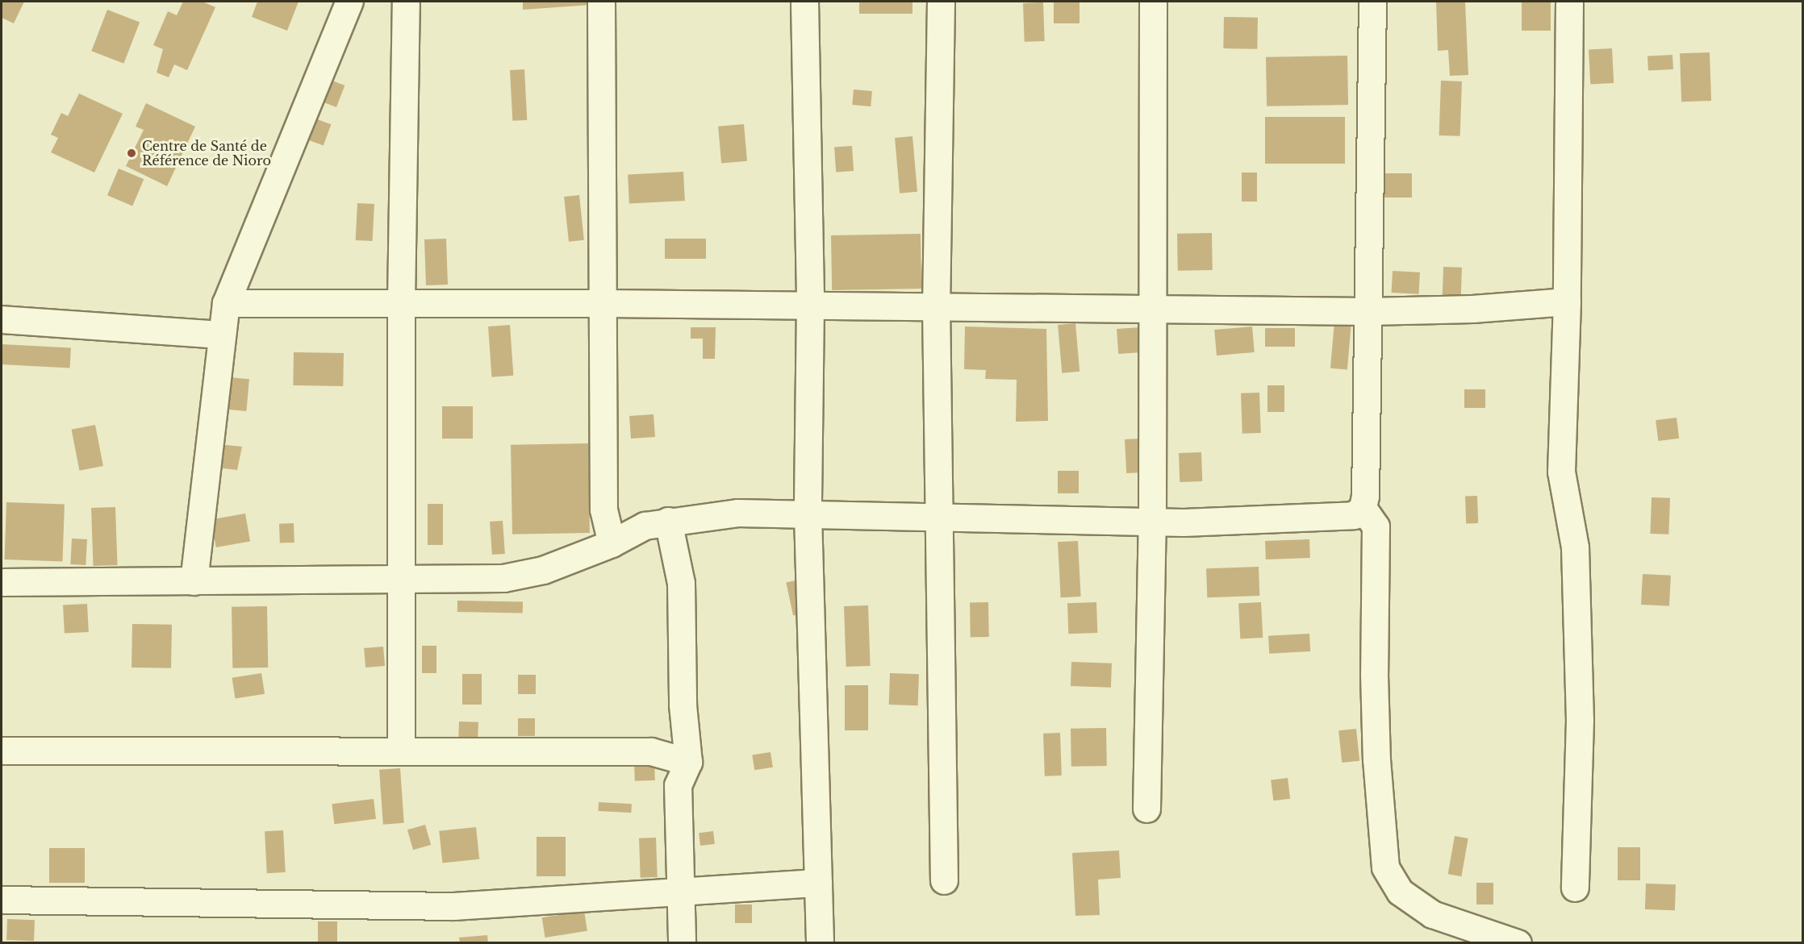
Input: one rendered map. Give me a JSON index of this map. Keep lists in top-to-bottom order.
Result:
{
  "places": ["Centre de Santé de Référence de Nioro"]
}
